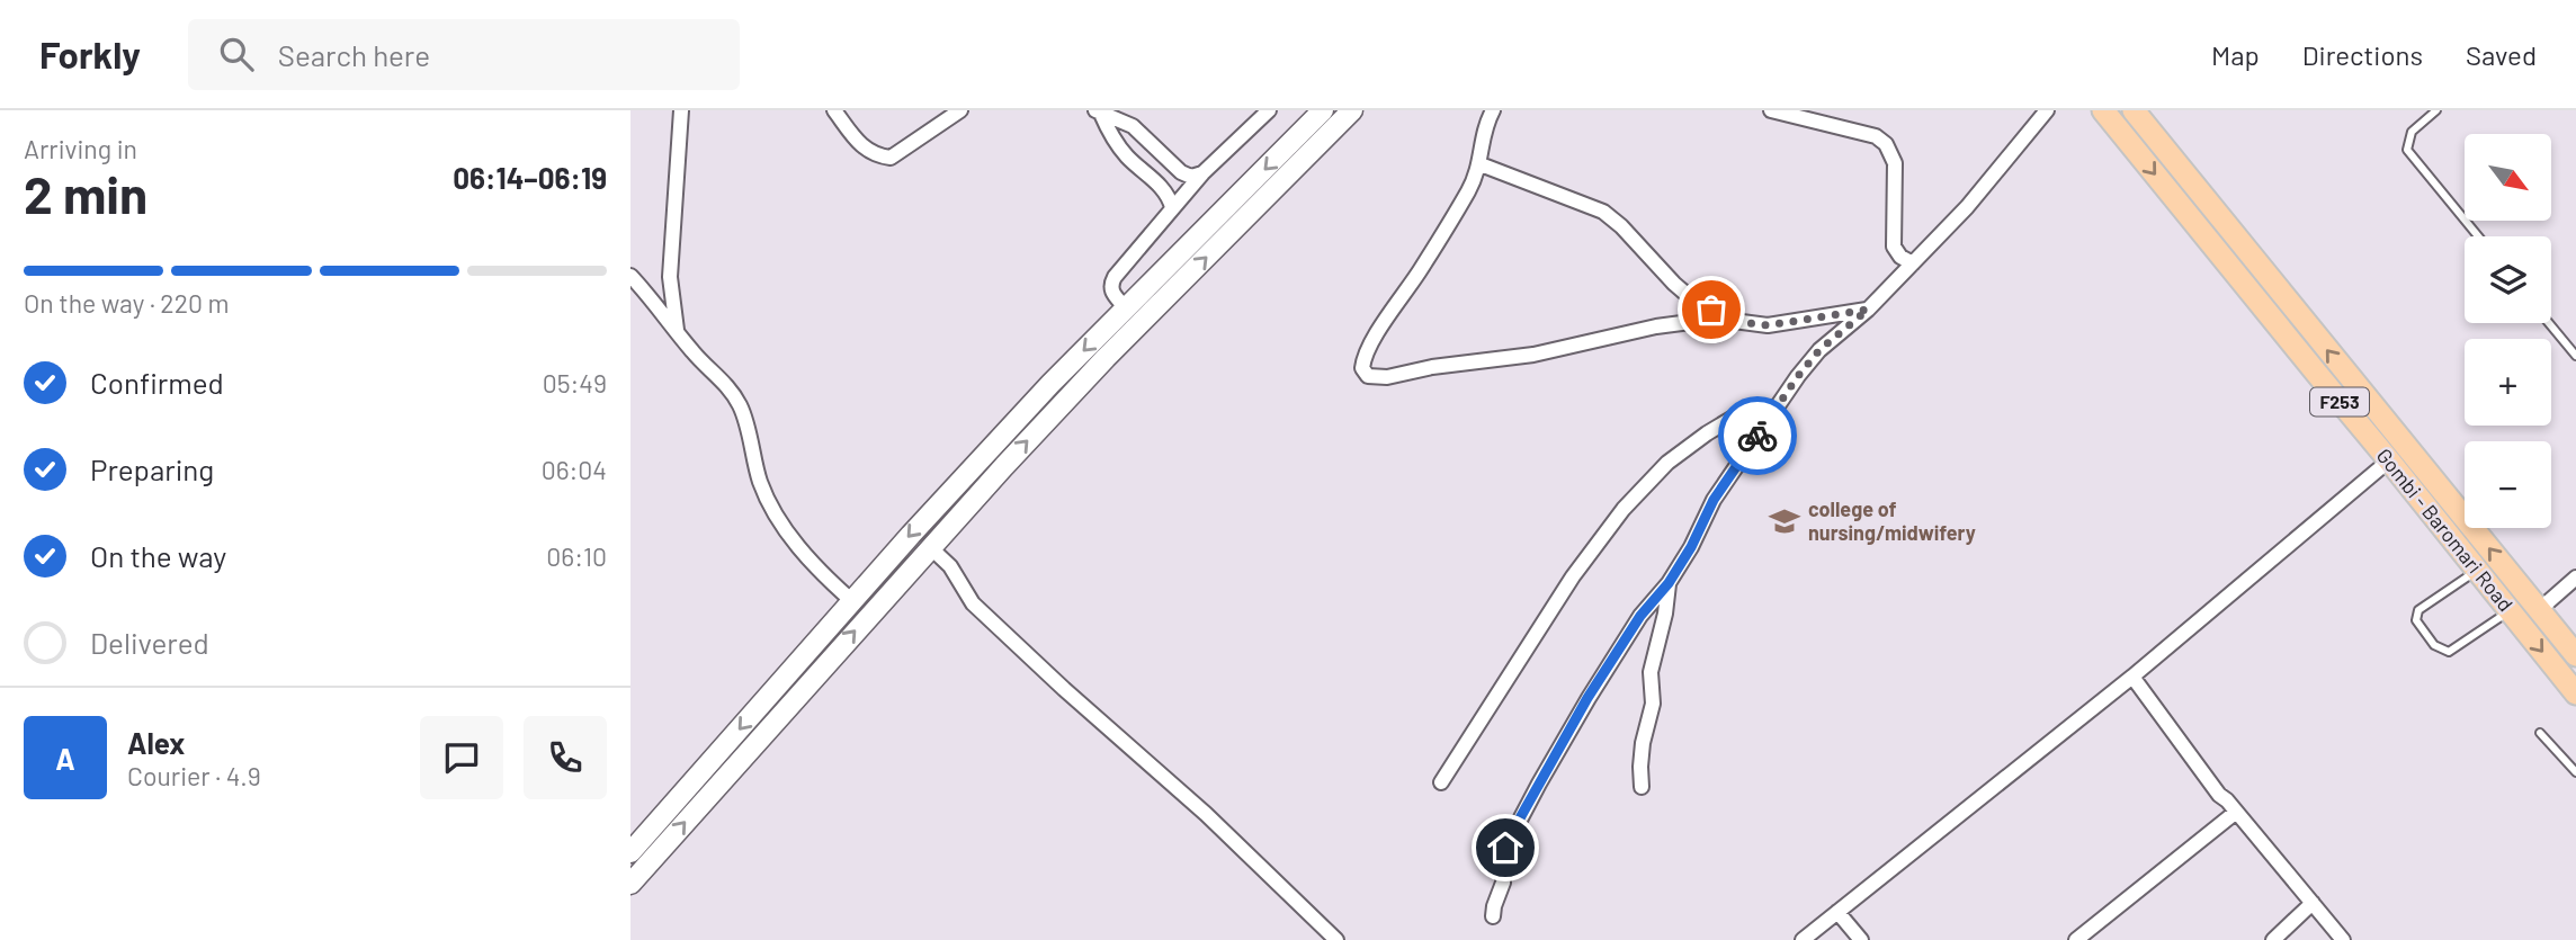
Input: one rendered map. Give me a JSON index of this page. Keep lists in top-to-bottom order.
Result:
{
  "streets": {
    "main road": ["F253", "Gombi - Baromari Road"]
  },
  "places": {
    "school or university": ["college of nursing/midwifery"]
  },
  "north": "bottom right",
  "page": {
    "header": "Forkly",
    "search": "Search here",
    "nav": ["Map", "Directions", "Saved"],
    "heading": ["2 min", "Arriving in", "06:14–06:19"],
    "panel": ["Alex", "Courier · 4.9"],
    "map_buttons": ["+", "−"],
    "bar": "On the way · 220 m",
    "list": [
      ["Confirmed", "05:49"],
      ["Preparing", "06:04"],
      ["On the way", "06:10"],
      "Delivered"
    ],
    "round": "A"
  }
}
